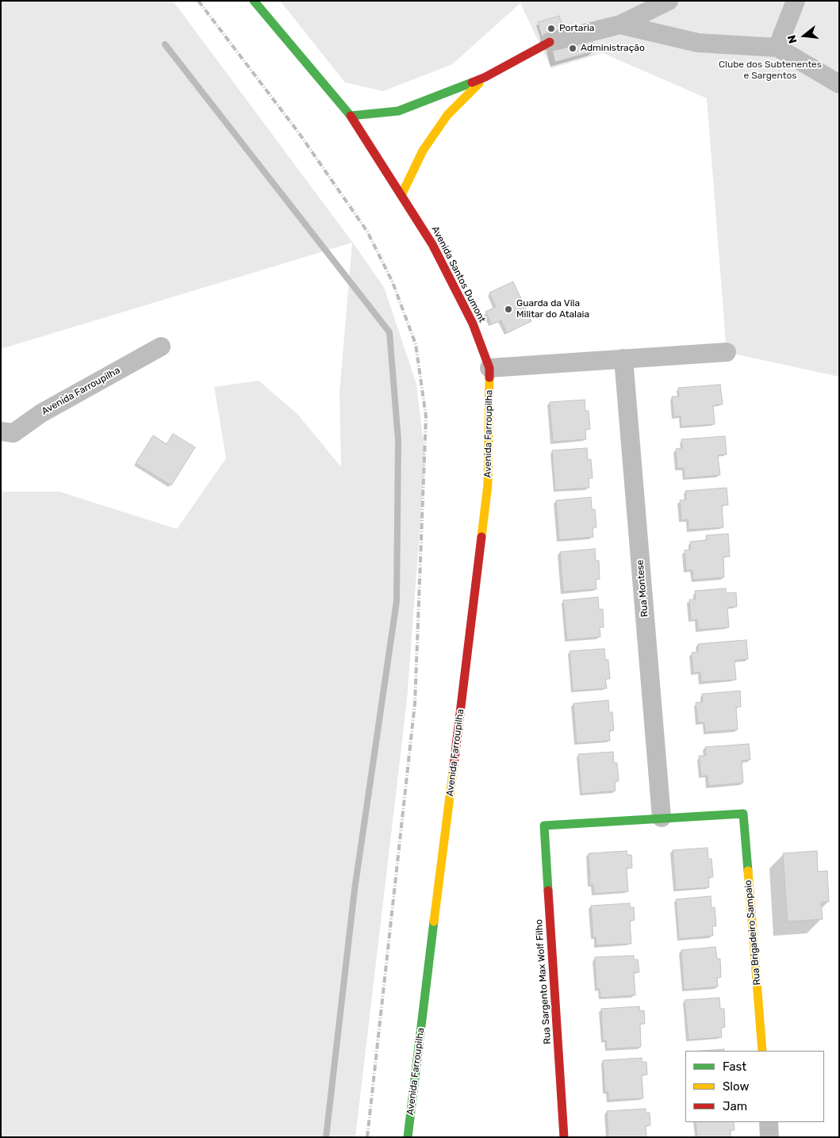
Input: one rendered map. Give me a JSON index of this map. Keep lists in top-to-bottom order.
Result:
{
  "streets": {
    "street": [
      "Avenida Santos Dumont",
      "Avenida Farroupilha",
      "Rua Montese",
      "Rua Brigadeiro Sampaio",
      "Rua Sargento Max Wolf Filho"
    ]
  },
  "crossings": [
    ["Avenida Santos Dumont", "Avenida Farroupilha"],
    ["Rua Montese", "Rua Brigadeiro Sampaio"],
    ["Rua Montese", "Rua Sargento Max Wolf Filho"],
    ["Rua Brigadeiro Sampaio", "Rua Sargento Max Wolf Filho"]
  ],
  "parks": ["Clube dos Subtenentes e Sargentos"],
  "places": ["Portaria", "Administração", "Guarda da Vila Militar do Atalaia"],
  "legend": ["Fast", "Slow", "Jam"],
  "north": "left"
}
